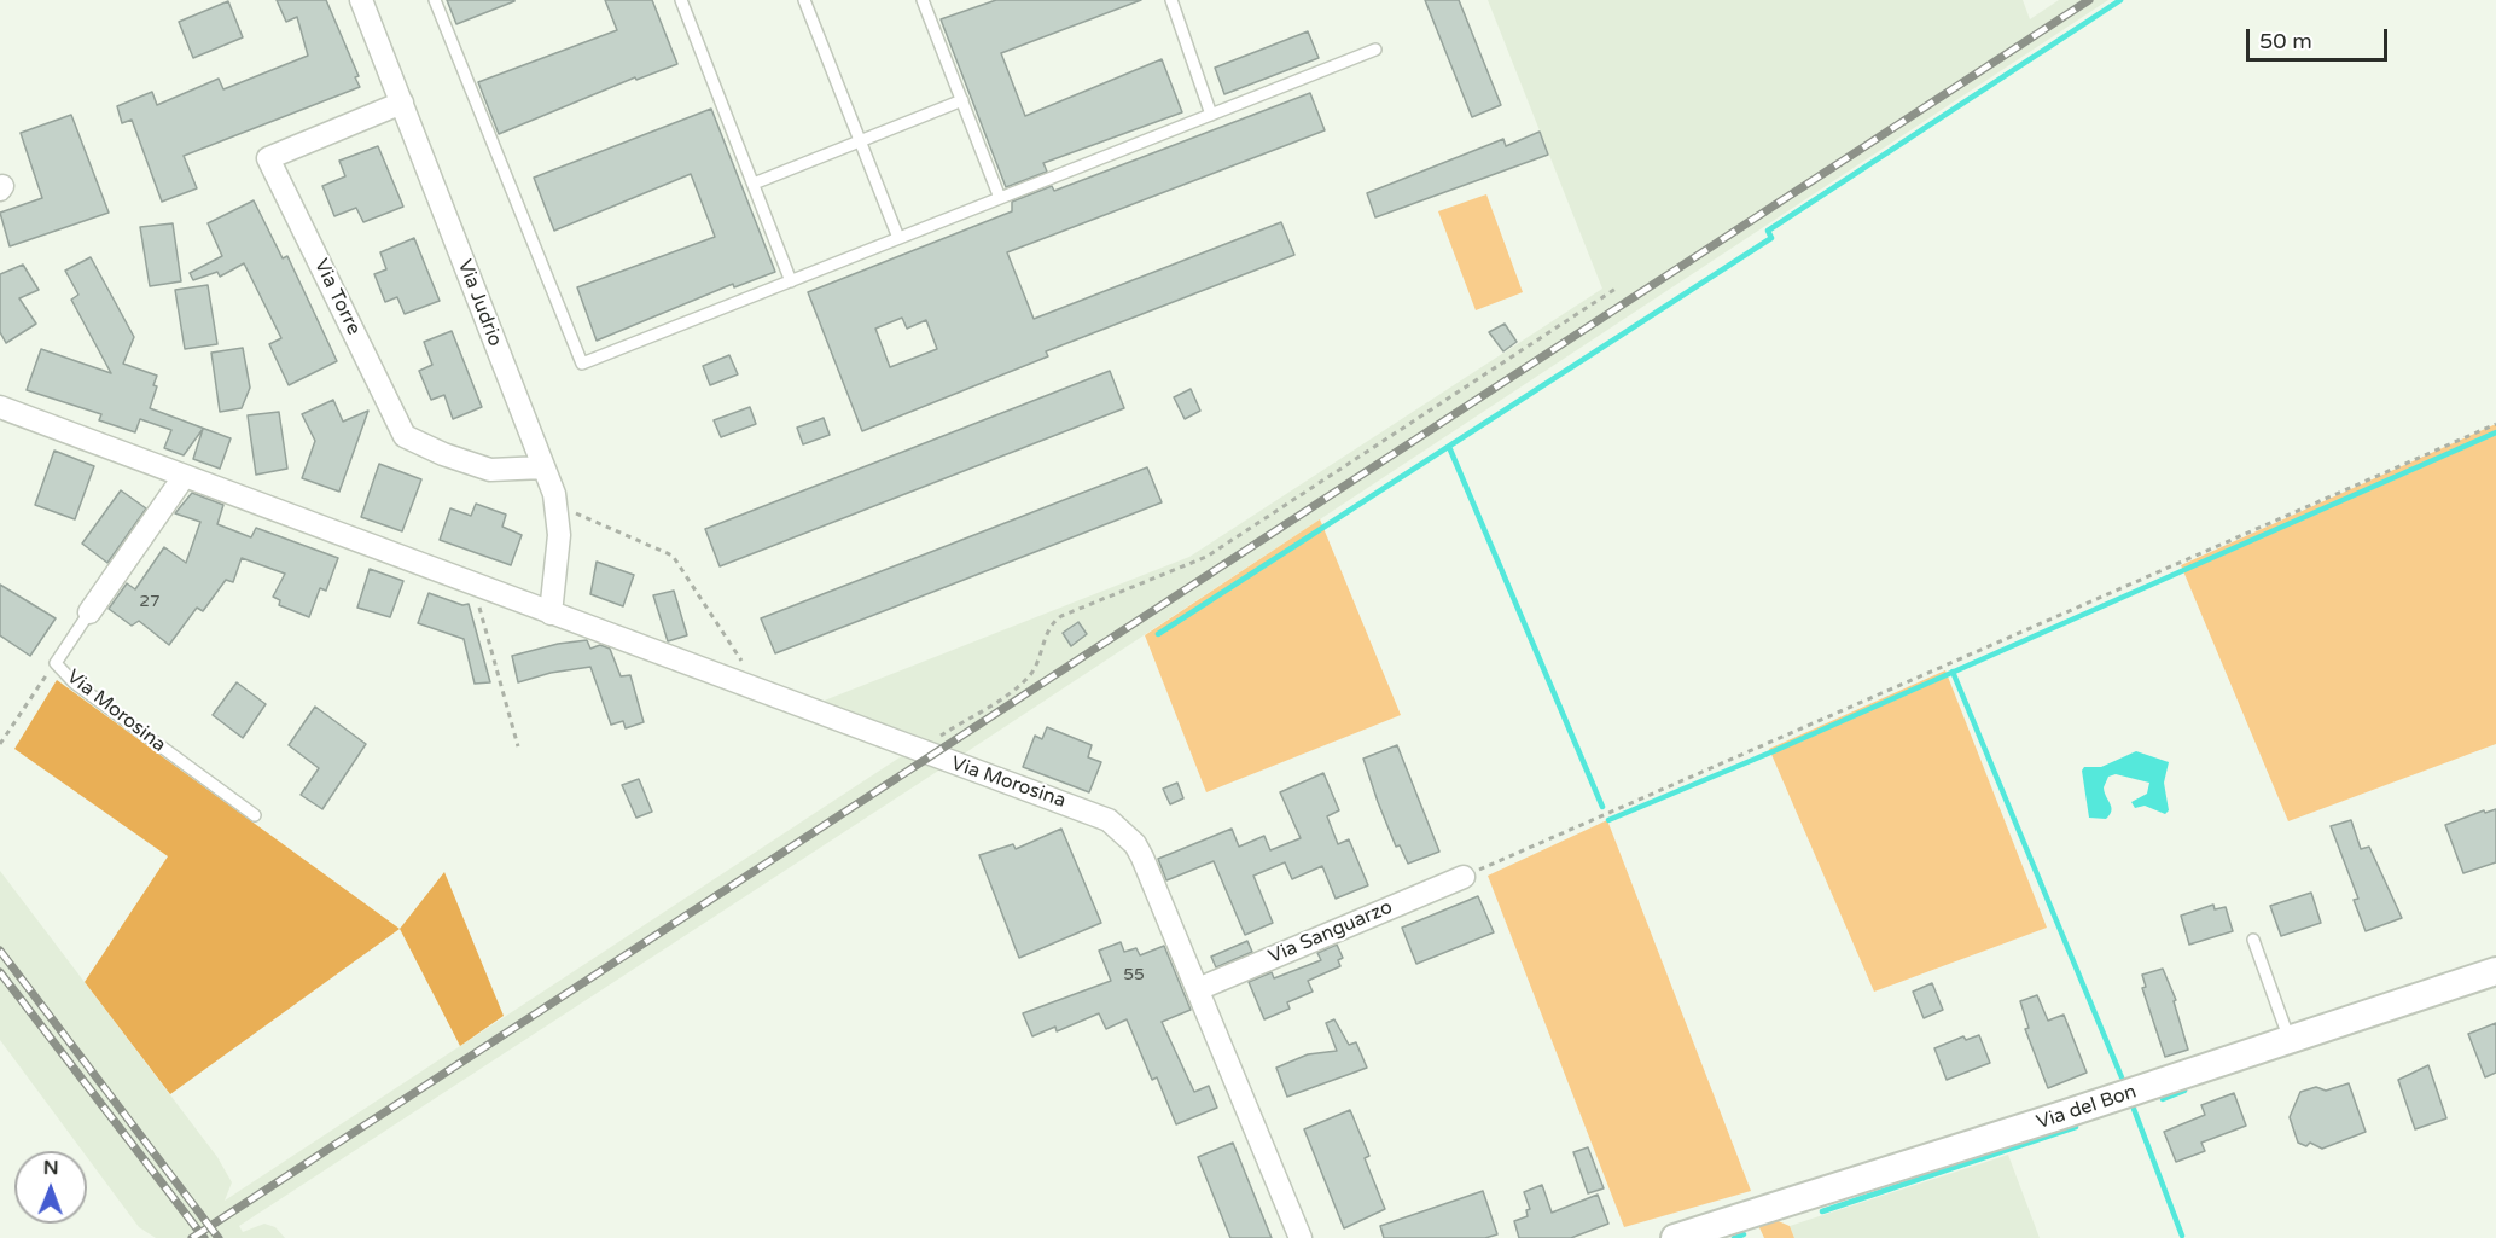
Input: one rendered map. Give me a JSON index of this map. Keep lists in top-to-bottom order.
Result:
{
  "streets": {
    "street": [
      "Via Torre",
      "Via Judrio",
      "Via Morosina",
      "Via Sanguarzo",
      "Via del Bon"
    ]
  },
  "crossings": [
    ["Via Torre", "Via Judrio"],
    ["Via Judrio", "Via Morosina"],
    ["Via Morosina", "Via Sanguarzo"]
  ],
  "house_numbers": ["27", "55"],
  "scale_bar": "50 m",
  "north": "top"
}
